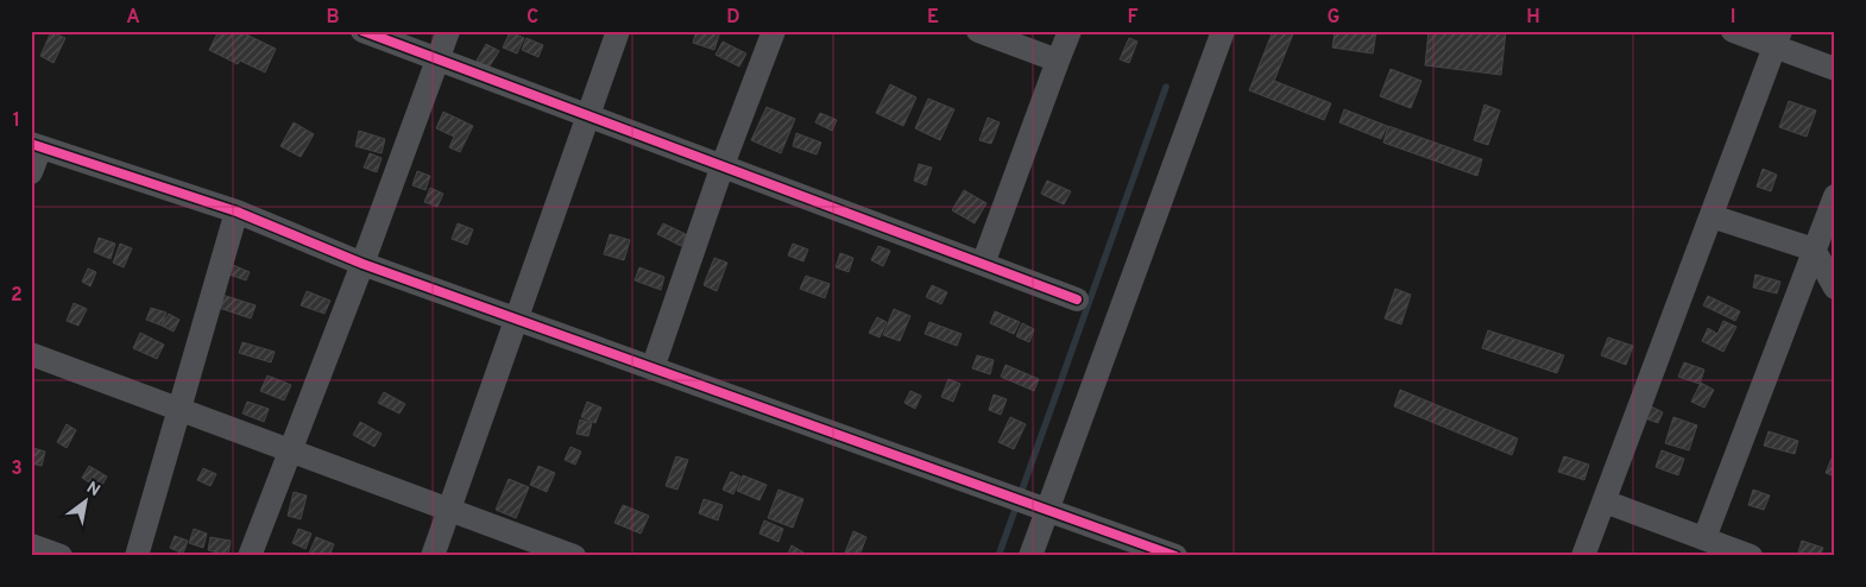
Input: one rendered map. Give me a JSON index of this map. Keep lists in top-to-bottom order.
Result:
{
  "north": "top right",
  "grid": {
    "columns": [
      "A",
      "B",
      "C",
      "D",
      "E",
      "F",
      "G",
      "H",
      "I"
    ],
    "rows": ["1", "2", "3"]
  }
}
